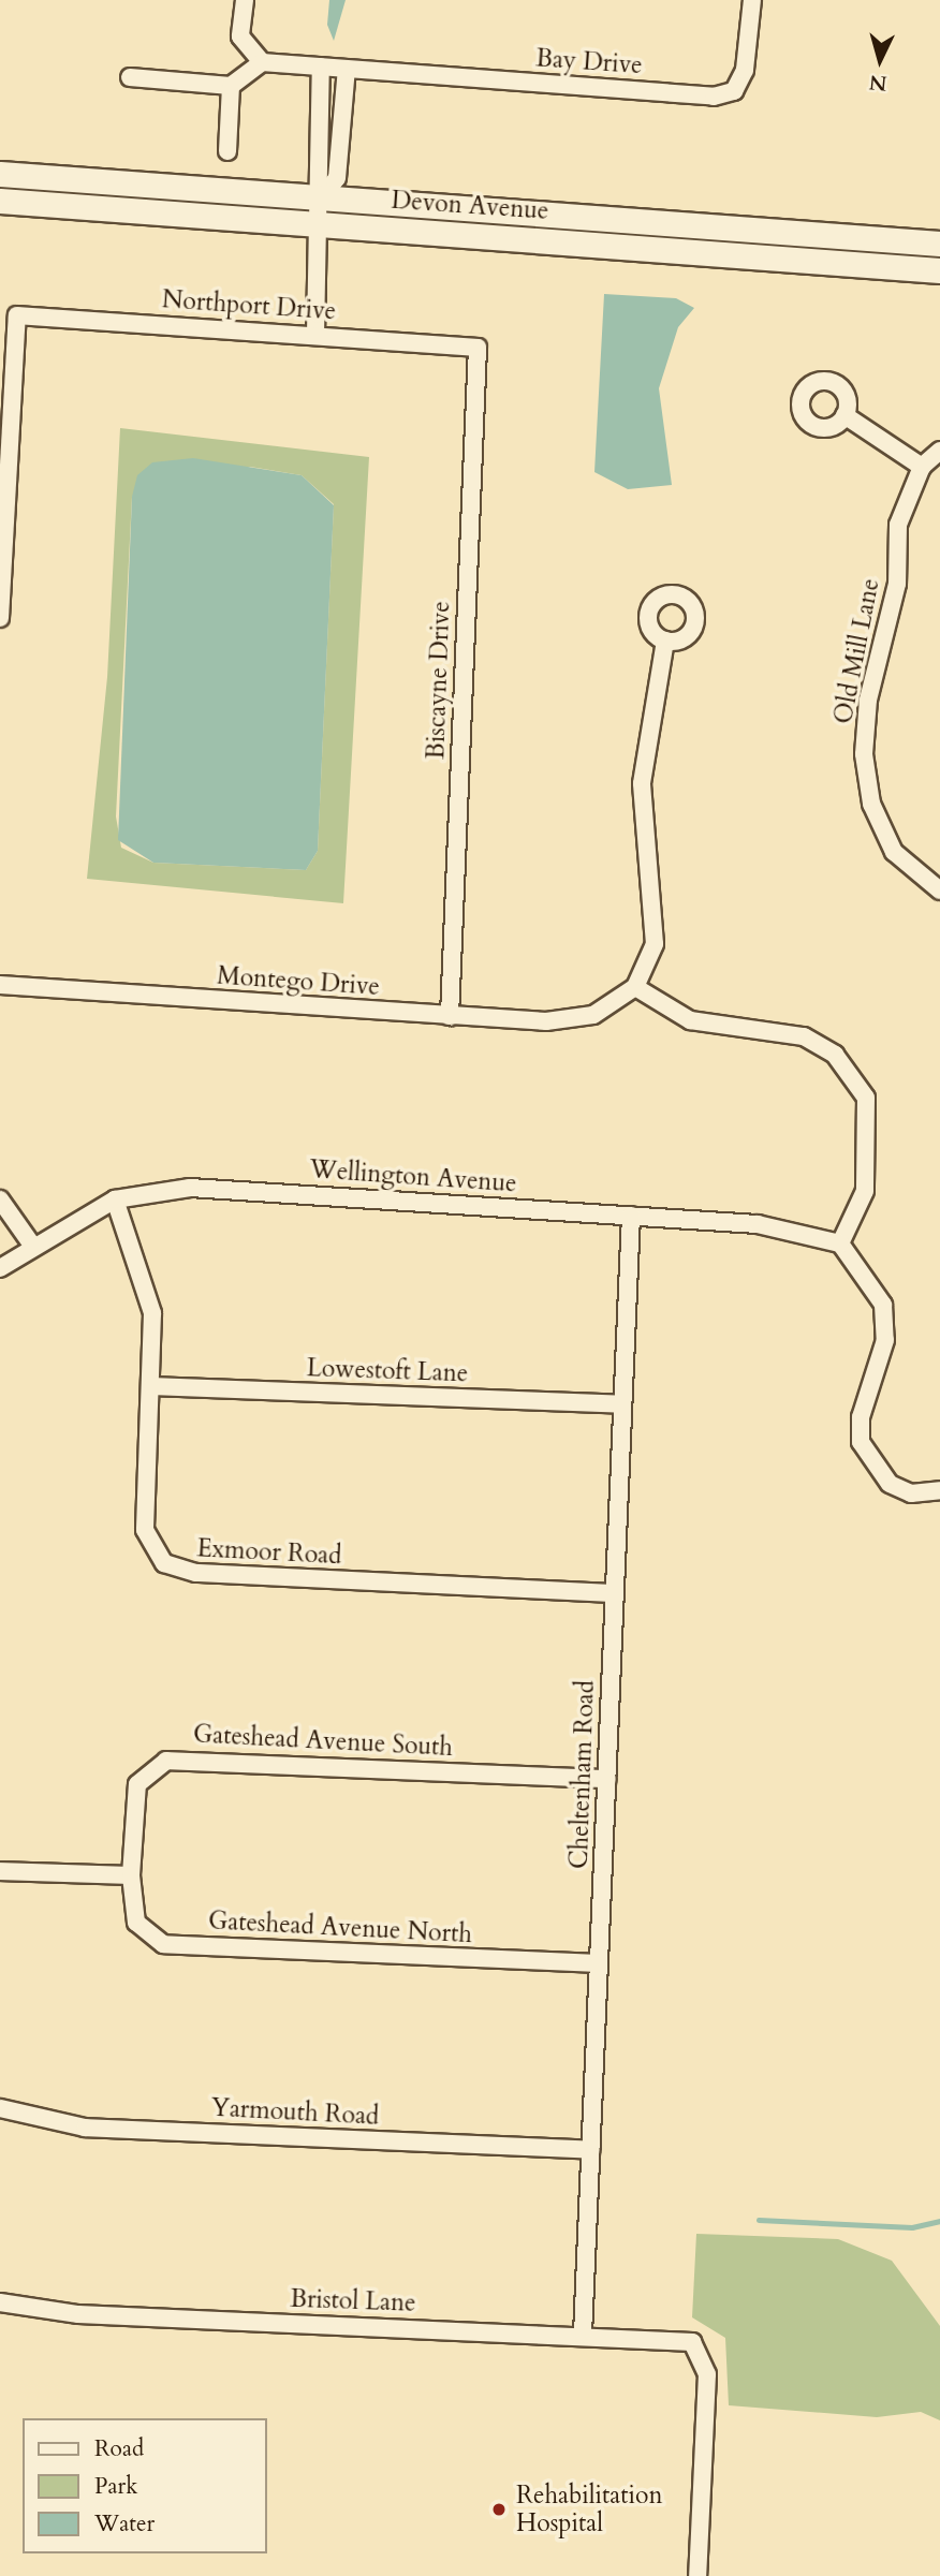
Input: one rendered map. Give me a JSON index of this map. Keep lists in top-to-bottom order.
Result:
{
  "streets": {
    "main road": ["Devon Avenue"],
    "street": [
      "Bay Drive",
      "Northport Drive",
      "Old Mill Lane",
      "Biscayne Drive",
      "Montego Drive",
      "Wellington Avenue",
      "Lowestoft Lane",
      "Exmoor Road",
      "Gateshead Avenue South",
      "Cheltenham Road",
      "Gateshead Avenue North",
      "Yarmouth Road",
      "Bristol Lane"
    ]
  },
  "crossings": [
    ["Northport Drive", "Biscayne Drive"],
    ["Biscayne Drive", "Montego Drive"],
    ["Wellington Avenue", "Exmoor Road"],
    ["Wellington Avenue", "Cheltenham Road"],
    ["Lowestoft Lane", "Exmoor Road"],
    ["Lowestoft Lane", "Cheltenham Road"],
    ["Exmoor Road", "Cheltenham Road"],
    ["Gateshead Avenue South", "Cheltenham Road"],
    ["Gateshead Avenue South", "Gateshead Avenue North"],
    ["Cheltenham Road", "Gateshead Avenue North"],
    ["Cheltenham Road", "Yarmouth Road"],
    ["Cheltenham Road", "Bristol Lane"]
  ],
  "places": ["Rehabilitation Hospital"],
  "legend": ["Road", "Park", "Water"],
  "north": "bottom"
}
